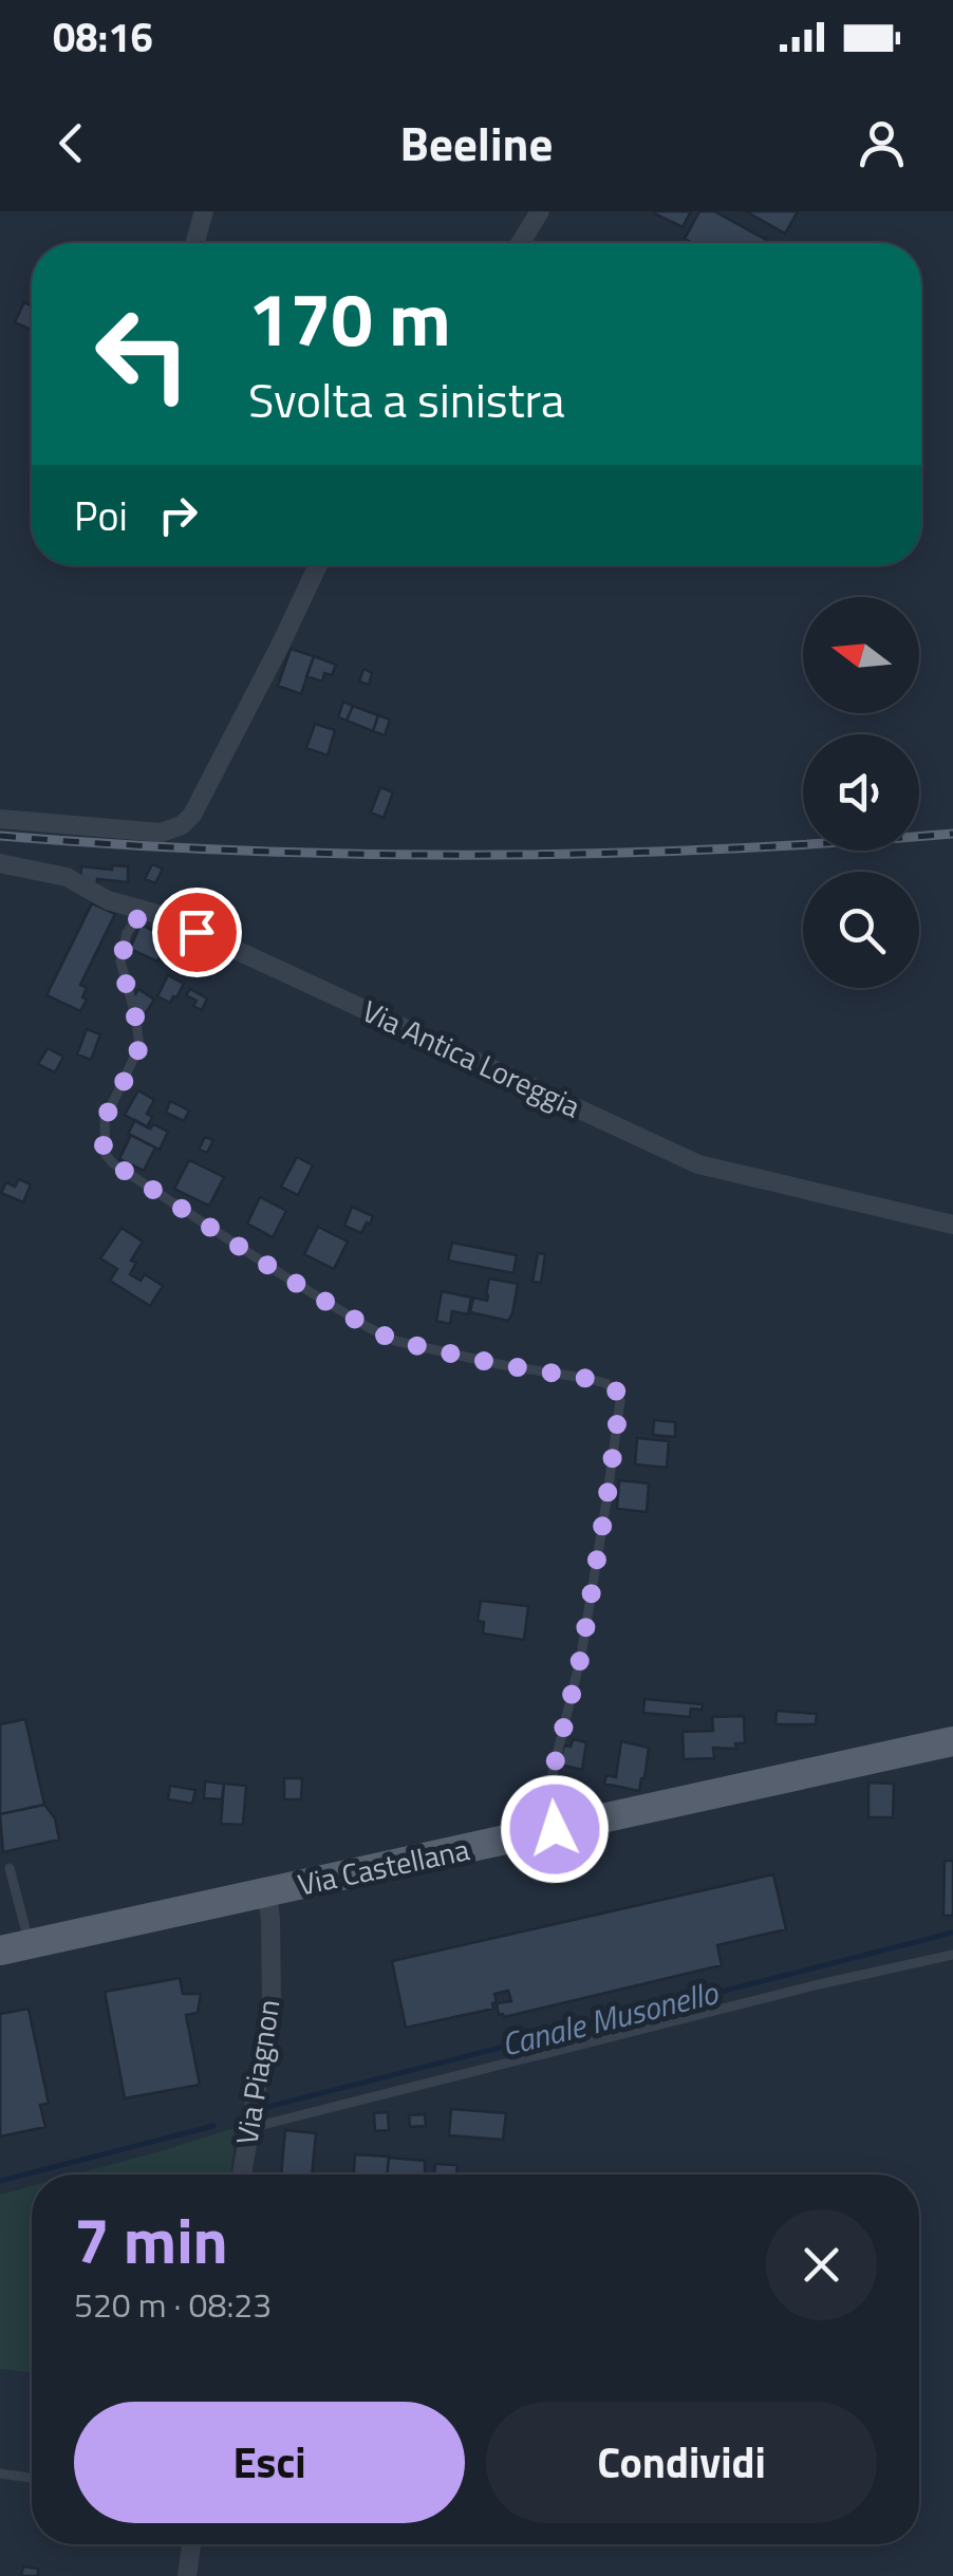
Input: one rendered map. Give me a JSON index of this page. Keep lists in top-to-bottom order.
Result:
{
  "streets": {
    "main road": ["Via Castellana"],
    "street": ["Via Antica Loreggia", "Via Piagnon"]
  },
  "crossings": [
    ["Via Castellana", "Via Piagnon"]
  ],
  "water": ["Canale Musonello"],
  "north": "left",
  "page": {
    "status": "08:16",
    "header": "Beeline",
    "turn": ["170 m", "Svolta a sinistra"],
    "then": "Poi",
    "heading": ["7 min", "520 m · 08:23"],
    "buttons": ["Esci", "Condividi"]
  }
}
